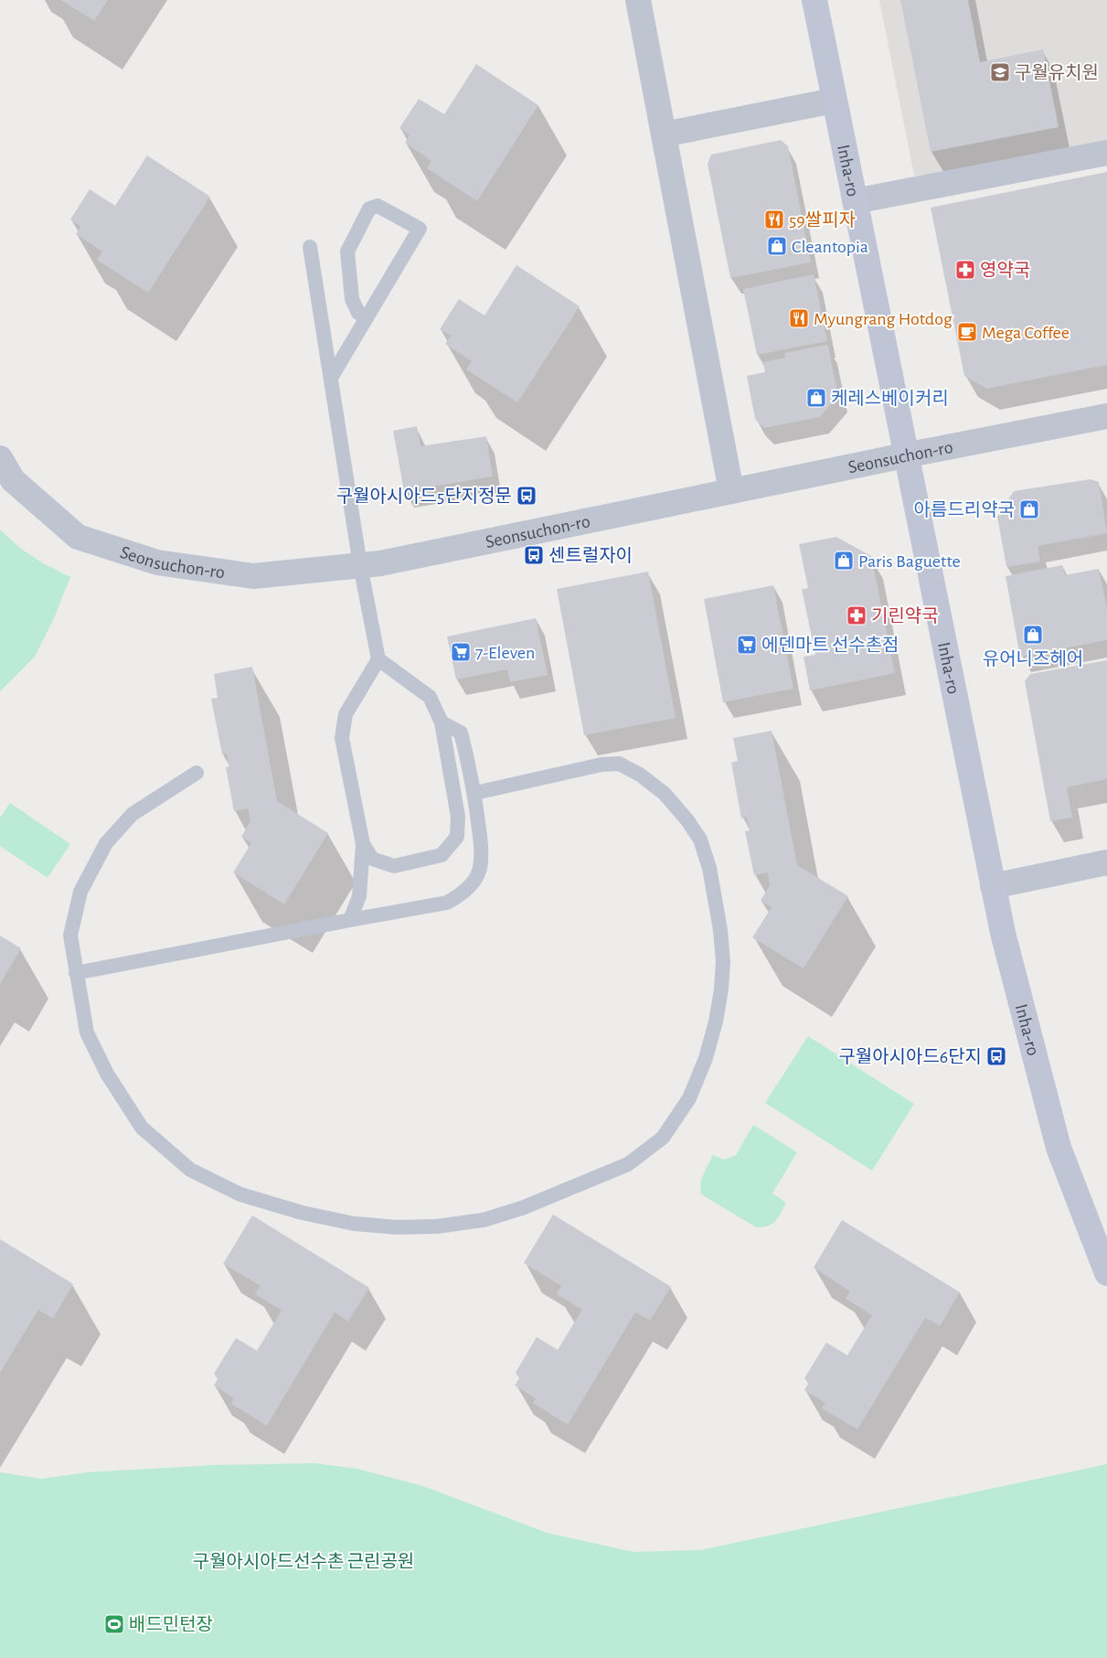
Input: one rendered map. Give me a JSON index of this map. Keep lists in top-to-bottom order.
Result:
{
  "streets": {
    "main road": ["Inha-ro"],
    "street": ["Seonsuchon-ro"]
  },
  "crossings": [
    ["Inha-ro", "Seonsuchon-ro"]
  ],
  "parks": ["구월아시아드선수촌 근린공원"],
  "places": {
    "school or university": ["구월유치원"],
    "restaurant": ["59쌀피자", "Myungrang Hotdog"],
    "shop": [
      "Cleantopia",
      "케레스베이커리",
      "아름드리약국",
      "Paris Baguette",
      "유어니즈헤어"
    ],
    "pharmacy": ["영약국", "기린약국"],
    "cafe": ["Mega Coffee"],
    "bus stop": ["구월아시아드5단지정문", "센트럴자이", "구월아시아드6단지"],
    "supermarket": ["에덴마트 선수촌점", "7-Eleven"],
    "sports": ["배드민턴장"]
  }
}
